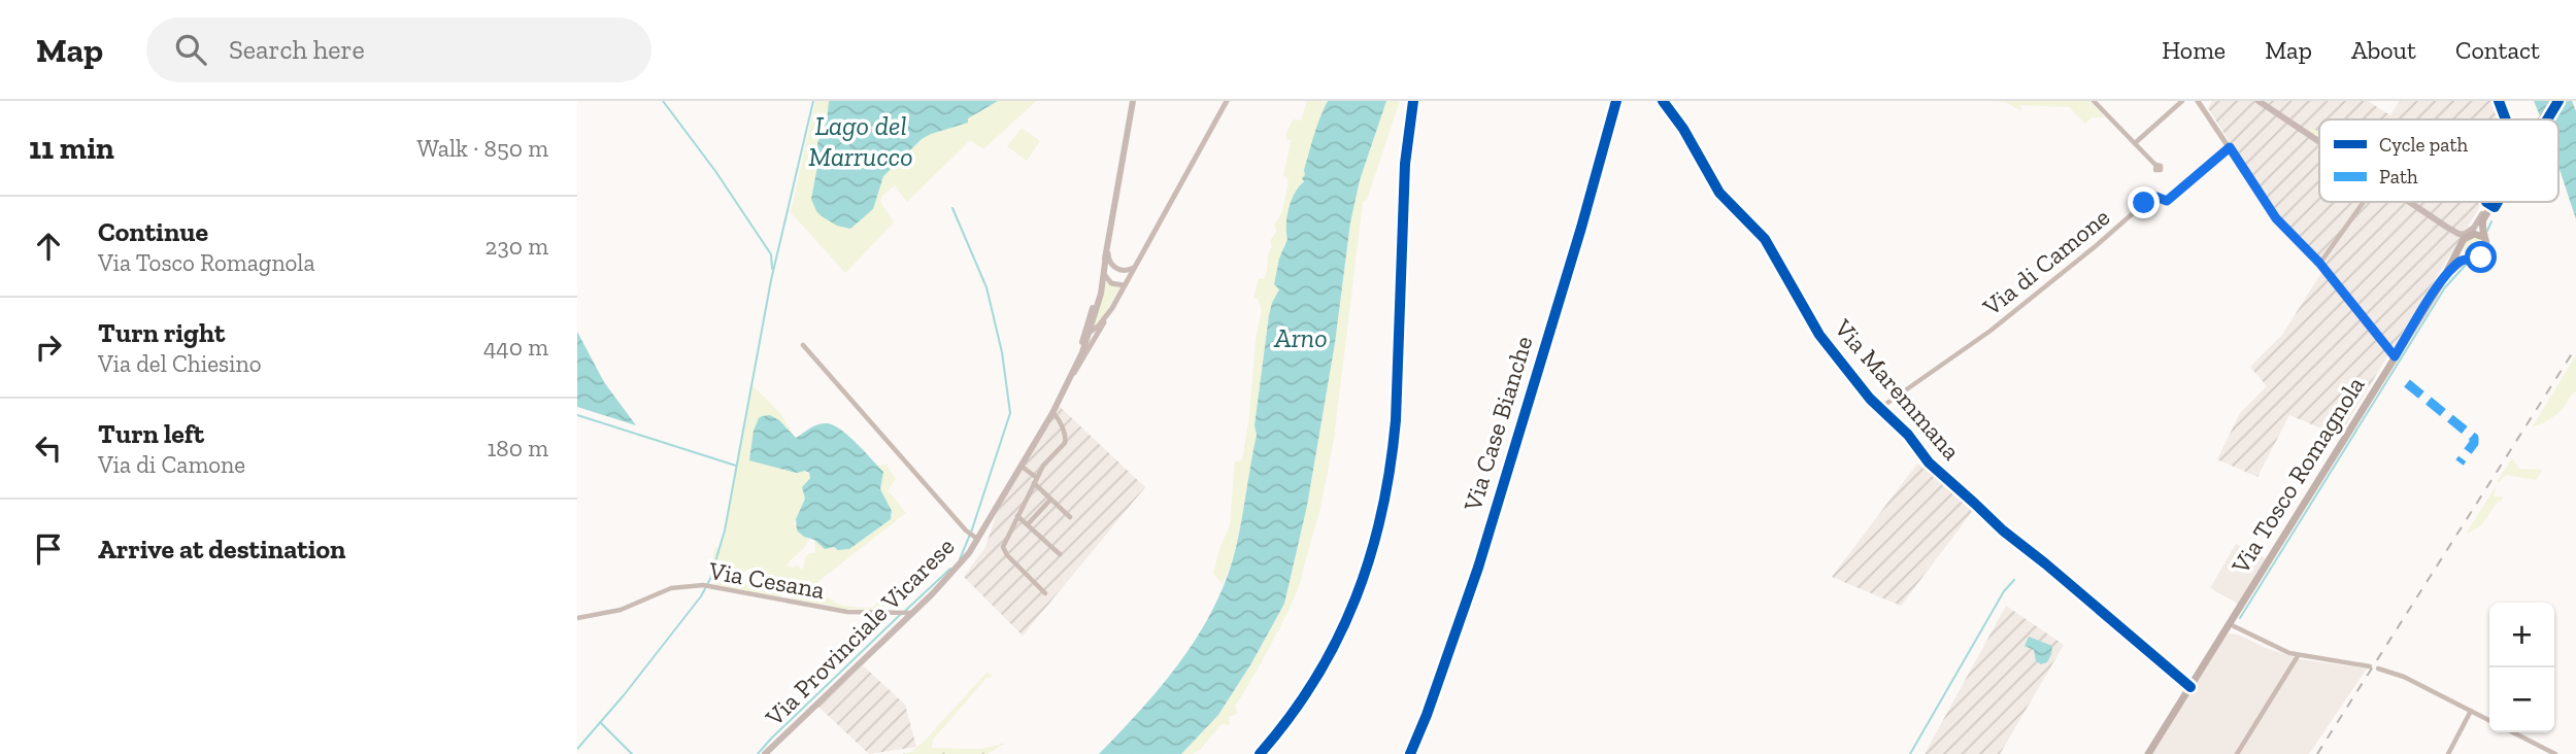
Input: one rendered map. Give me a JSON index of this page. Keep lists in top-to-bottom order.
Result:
{
  "streets": {
    "main road": ["Via Tosco Romagnola", "Via Provinciale Vicarese"],
    "street": [
      "Via di Camone",
      "Via Maremmana",
      "Via Case Bianche",
      "Via Cesana"
    ]
  },
  "crossings": [
    ["Via di Camone", "Via Maremmana"],
    ["Via Maremmana", "Via Tosco Romagnola"],
    ["Via Cesana", "Via Provinciale Vicarese"]
  ],
  "water": ["Lago del Marrucco", "Arno"],
  "legend": ["Cycle path", "Path"],
  "page": {
    "header": "Map",
    "search": "Search here",
    "nav": [
      "Home",
      "Map",
      "About",
      "Contact"
    ],
    "heading": ["11 min", "Walk · 850 m"],
    "list": [
      ["Continue", "Via Tosco Romagnola", "230 m"],
      ["Turn right", "Via del Chiesino", "440 m"],
      ["Turn left", "Via di Camone", "180 m"],
      "Arrive at destination"
    ],
    "map_buttons": ["+", "−"]
  }
}
